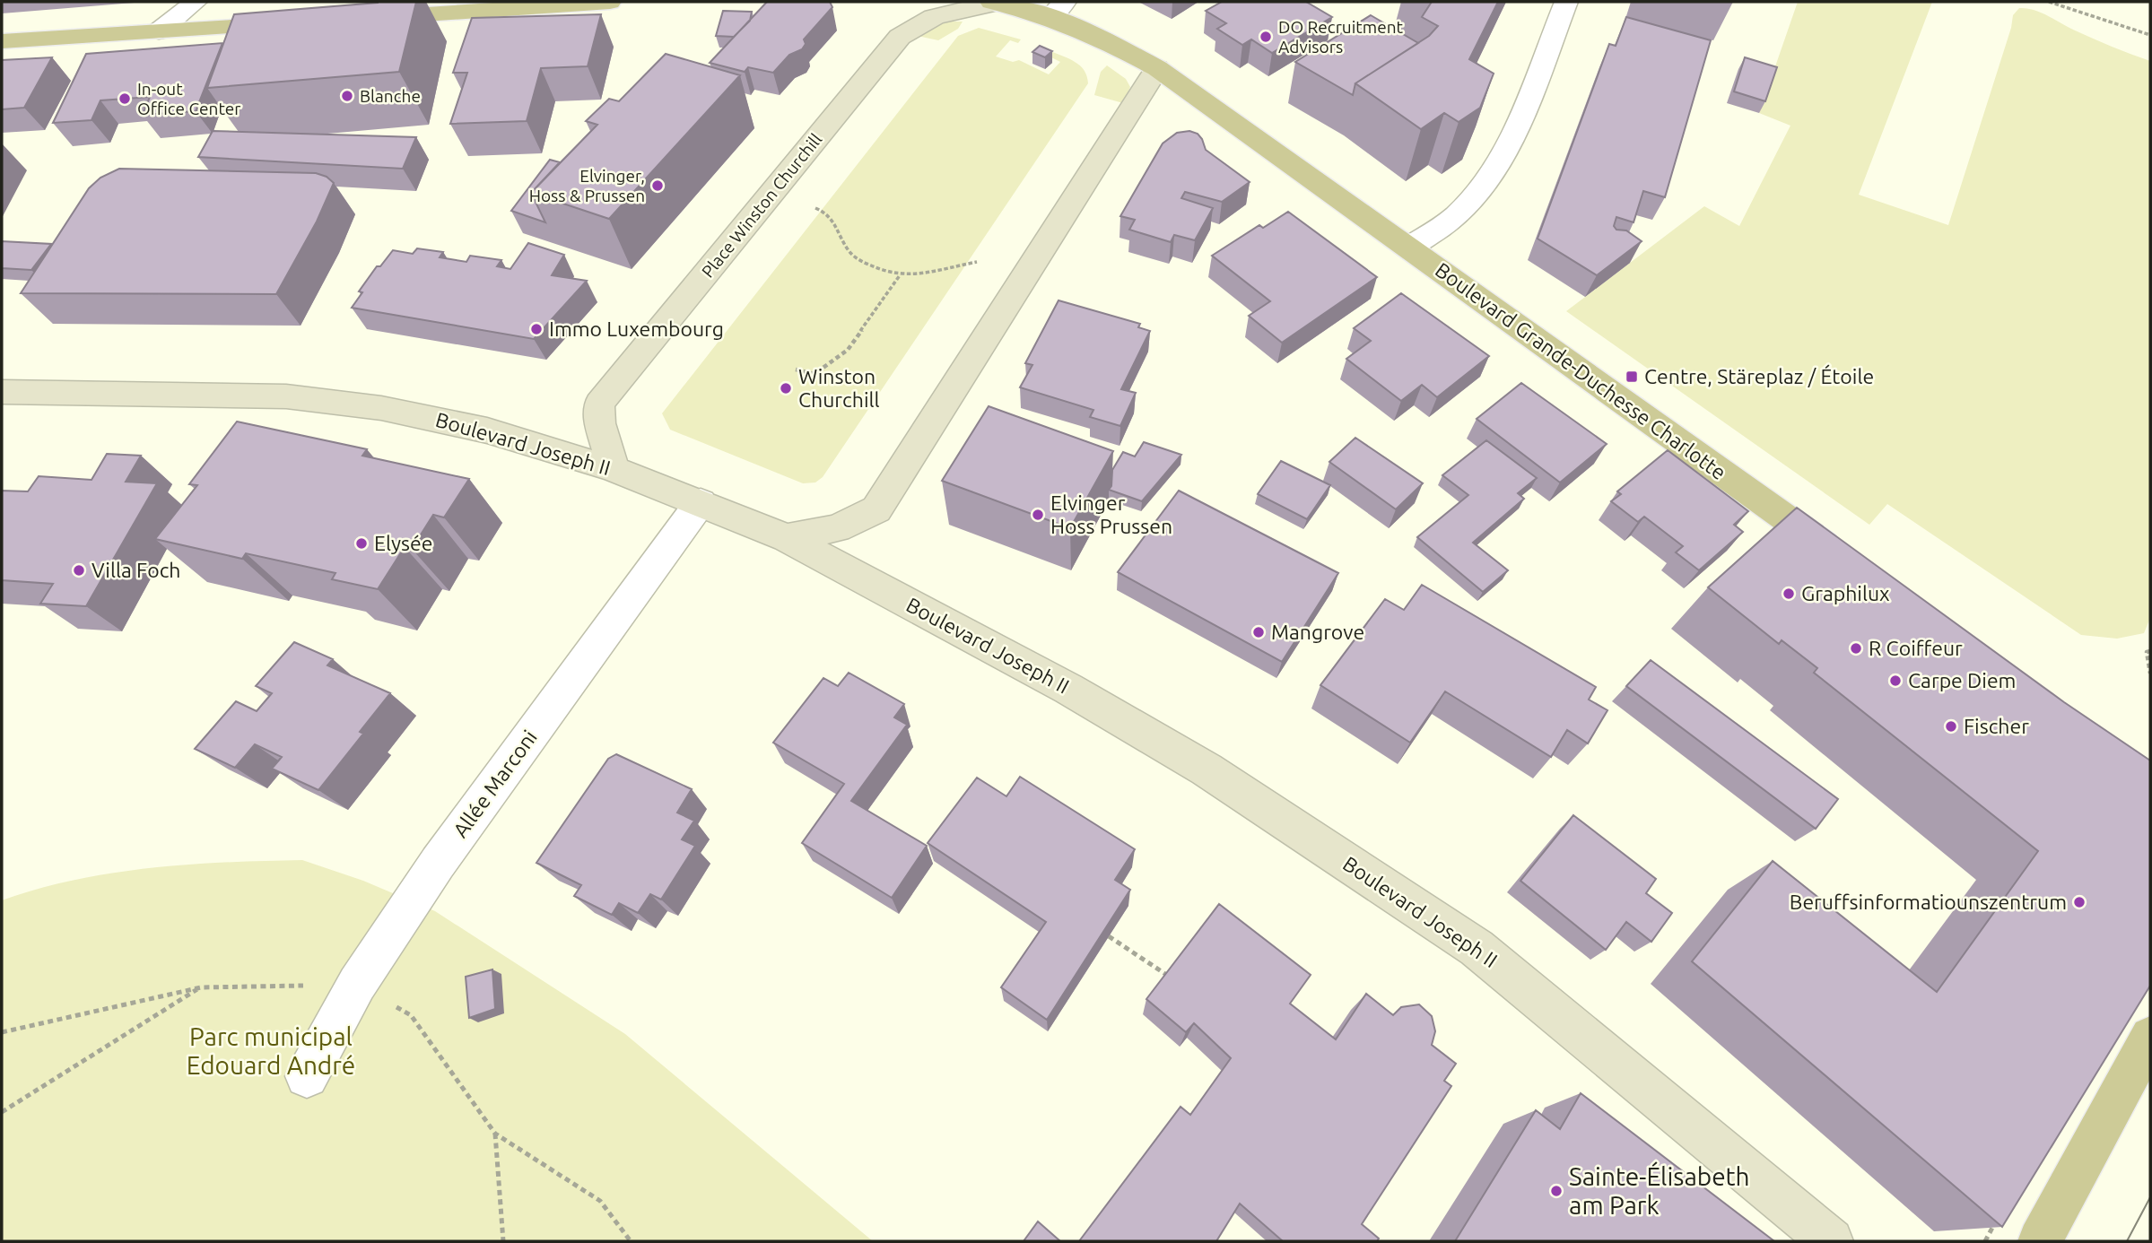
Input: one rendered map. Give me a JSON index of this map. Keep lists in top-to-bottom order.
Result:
{
  "streets": {
    "main road": ["Place Winston Churchill", "Boulevard Grande-Duchesse Charlotte", "Boulevard Joseph II"],
    "street": ["Allée Marconi"]
  },
  "crossings": [
    ["Place Winston Churchill", "Boulevard Grande-Duchesse Charlotte"],
    ["Place Winston Churchill", "Boulevard Joseph II"],
    ["Boulevard Joseph II", "Allée Marconi"]
  ],
  "parks": ["Parc municipal Edouard André"],
  "places": {
    "other": [
      "DO Recruitment Advisors",
      "Blanche",
      "In-out Office Center",
      "Elvinger, Hoss & Prussen",
      "Immo Luxembourg",
      "Winston Churchill",
      "Elvinger Hoss Prussen",
      "Elysée",
      "Villa Foch",
      "Graphilux",
      "Mangrove",
      "R Coiffeur",
      "Carpe Diem",
      "Fischer",
      "Beruffsinformatiounszentrum",
      "Sainte-Élisabeth am Park"
    ],
    "transit": ["Centre, Stäreplaz / Étoile"]
  }
}
